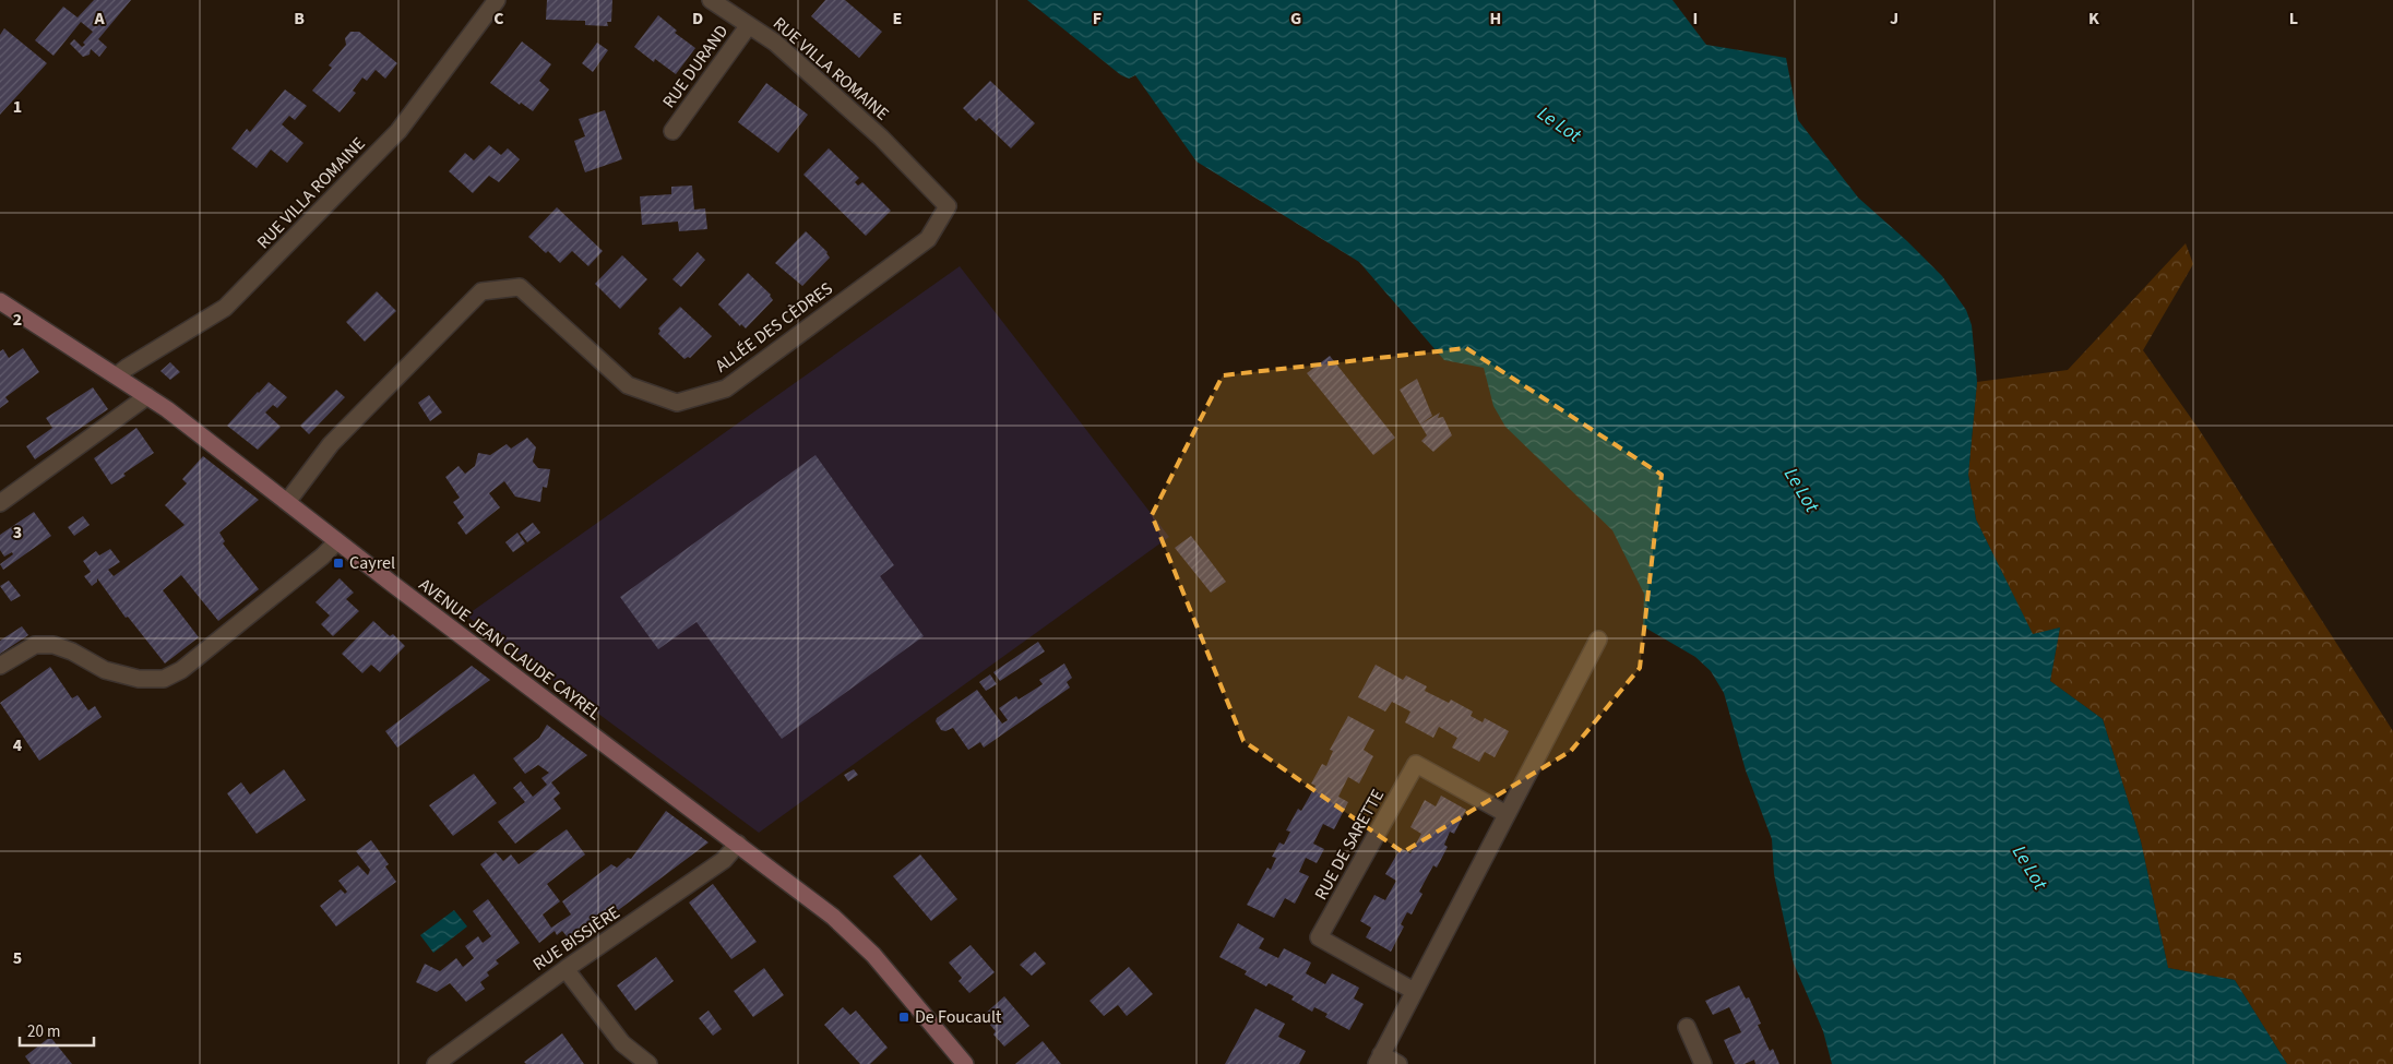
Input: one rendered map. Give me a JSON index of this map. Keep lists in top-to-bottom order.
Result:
{
  "streets": {
    "main road": ["AVENUE JEAN CLAUDE CAYREL"],
    "street": [
      "RUE DURAND",
      "RUE VILLA ROMAINE",
      "ALLÉE DES CÈDRES",
      "RUE DE SARETTE",
      "RUE BISSIÈRE"
    ]
  },
  "crossings": [
    ["RUE DURAND", "RUE VILLA ROMAINE"],
    ["RUE VILLA ROMAINE", "ALLÉE DES CÈDRES"],
    ["RUE VILLA ROMAINE", "AVENUE JEAN CLAUDE CAYREL"],
    ["ALLÉE DES CÈDRES", "AVENUE JEAN CLAUDE CAYREL"],
    ["AVENUE JEAN CLAUDE CAYREL", "RUE BISSIÈRE"]
  ],
  "water": ["Le Lot"],
  "places": {
    "transit": ["Cayrel", "De Foucault"]
  },
  "scale_bar": "20 m",
  "grid": {
    "columns": [
      "A",
      "B",
      "C",
      "D",
      "E",
      "F",
      "G",
      "H",
      "I",
      "J",
      "K",
      "L"
    ],
    "rows": [
      "1",
      "2",
      "3",
      "4",
      "5"
    ]
  }
}
